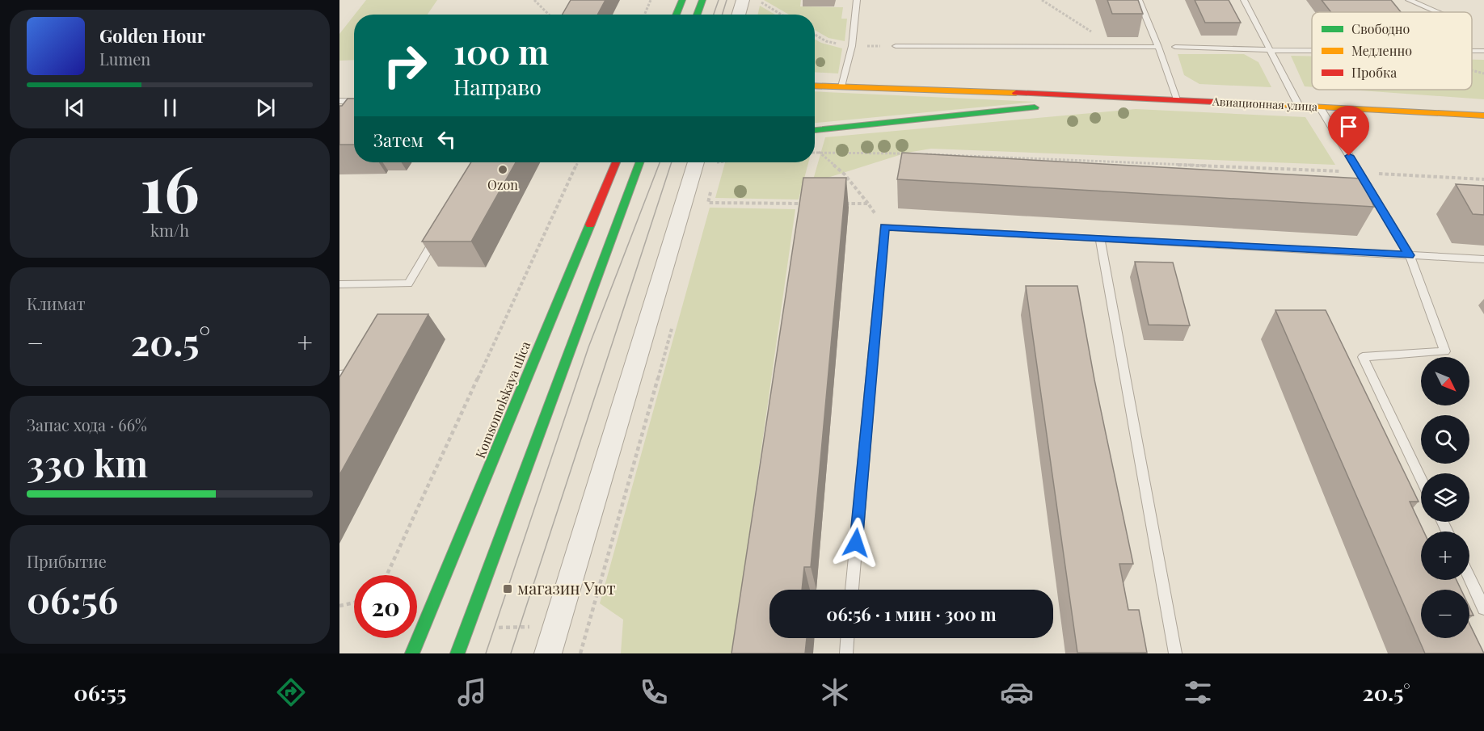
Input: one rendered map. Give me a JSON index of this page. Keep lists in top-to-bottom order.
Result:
{
  "streets": {
    "main road": ["Авиационная улица", "Komsomolskaya ulica"]
  },
  "places": {
    "other": ["Ozon"],
    "transit": ["магазин Уют"]
  },
  "legend": ["Свободно", "Медленно", "Пробка"],
  "north": "bottom right",
  "page": {
    "turn": ["100 m", "Направо"],
    "song": ["Golden Hour", "Lumen"],
    "then": "Затем",
    "tile": [
      ["16", "km/h"],
      "Климат",
      ["Запас хода · 66%", "330 km"],
      ["Прибытие", "06:56"]
    ],
    "heat": ["−", "20.5°", "+"],
    "map_buttons": ["+", "−"],
    "limit": "20",
    "trip": "06:56 · 1 мин · 300 m",
    "tabs": ["06:55", "20.5°"]
  }
}
